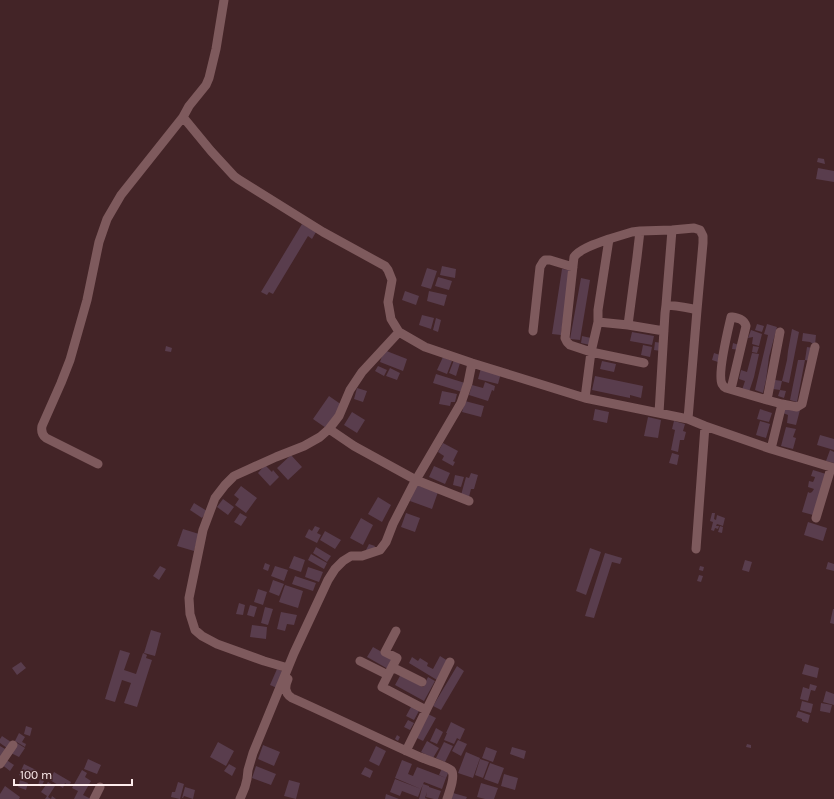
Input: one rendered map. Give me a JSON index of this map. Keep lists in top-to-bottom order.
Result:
{
  "scale_bar": "100 m"
}
